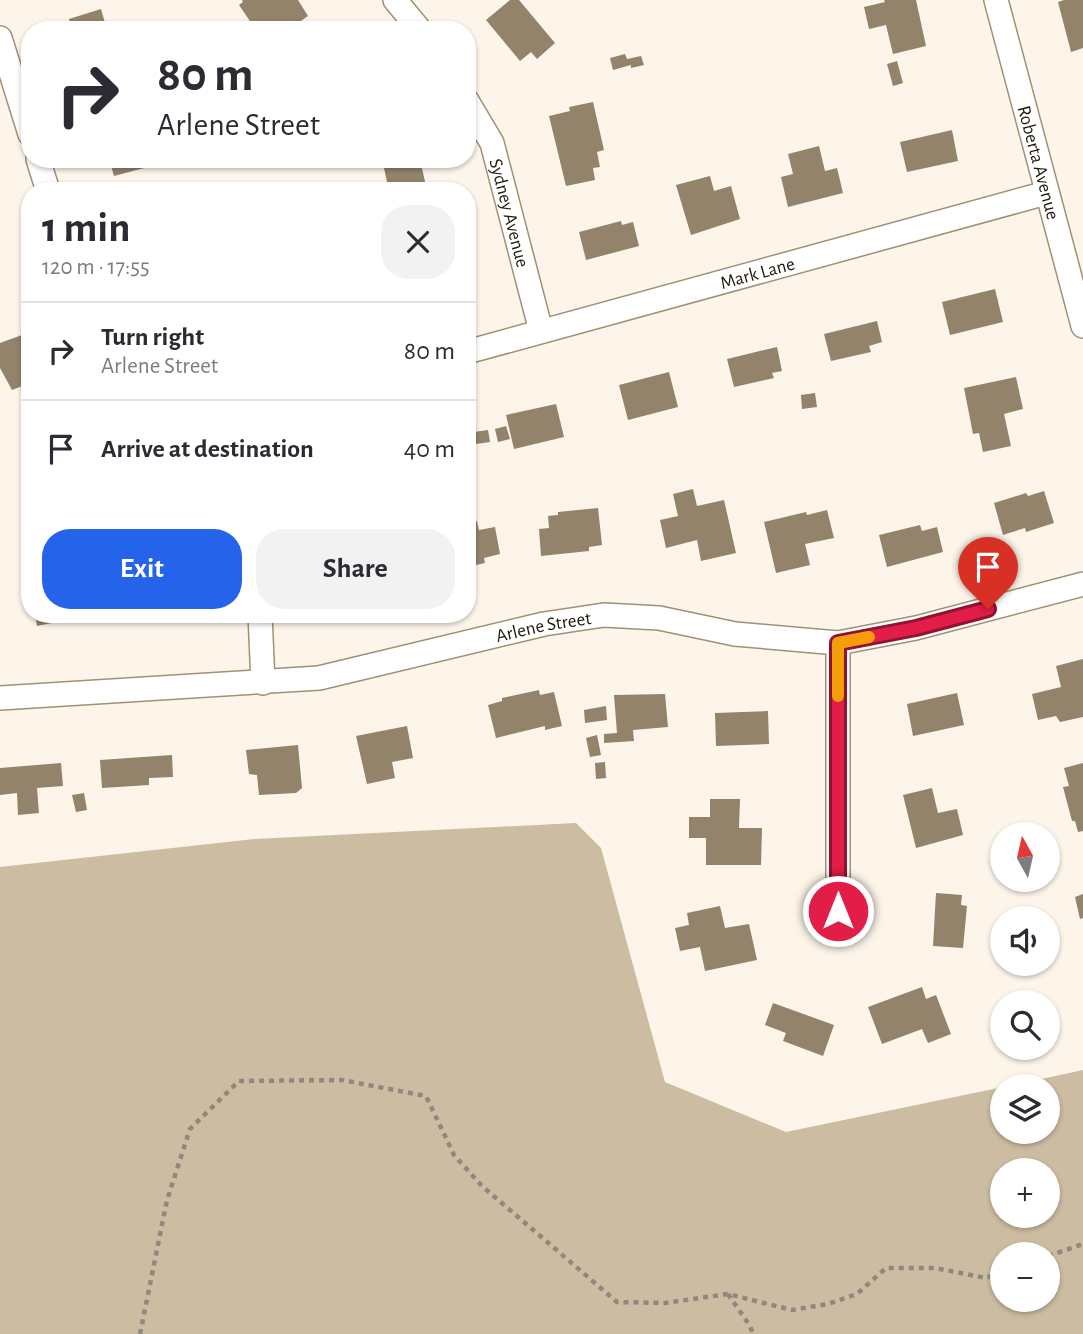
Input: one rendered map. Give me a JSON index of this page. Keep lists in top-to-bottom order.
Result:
{
  "streets": {
    "street": [
      "Roberta Avenue",
      "Sydney Avenue",
      "Mark Lane",
      "Arlene Street"
    ]
  },
  "crossings": [
    ["Roberta Avenue", "Mark Lane"],
    ["Sydney Avenue", "Mark Lane"]
  ],
  "north": "top",
  "page": {
    "turn": ["80 m", "Arlene Street"],
    "heading": ["1 min", "120 m · 17:55"],
    "list": [
      {
        "name": "Turn right",
        "note": "Arlene Street",
        "value": "80 m"
      },
      {
        "name": "Arrive at destination",
        "value": "40 m"
      }
    ],
    "buttons": ["Exit", "Share"],
    "map_buttons": ["+", "−"]
  }
}
